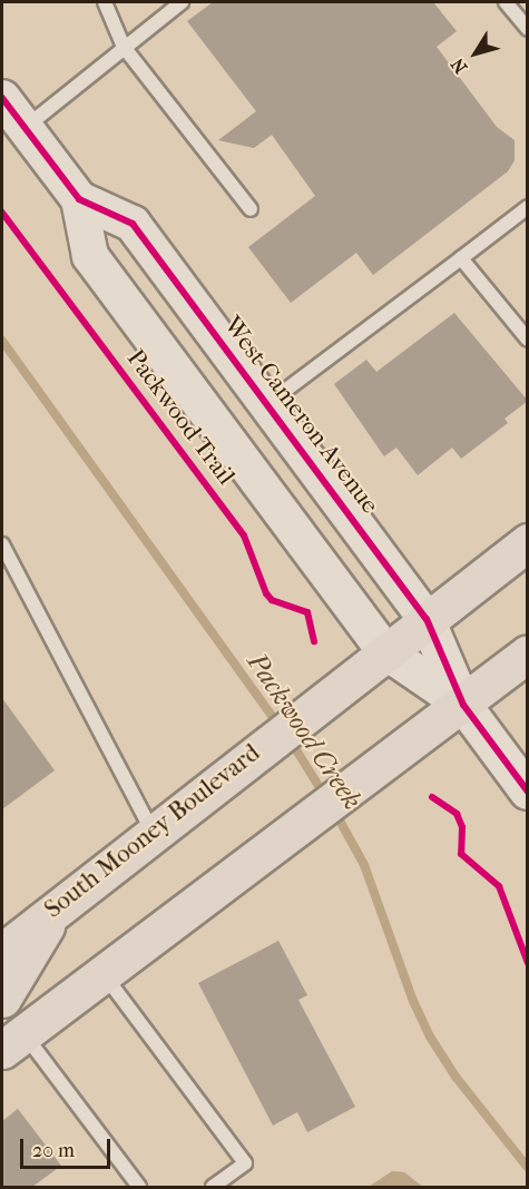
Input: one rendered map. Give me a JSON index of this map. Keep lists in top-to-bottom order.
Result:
{
  "streets": {
    "main road": ["South Mooney Boulevard"],
    "street": ["West Cameron Avenue"],
    "cycle path": ["Packwood Trail"]
  },
  "crossings": [
    ["West Cameron Avenue", "South Mooney Boulevard"]
  ],
  "water": ["Packwood Creek"],
  "scale_bar": "20 m",
  "north": "bottom left"
}
